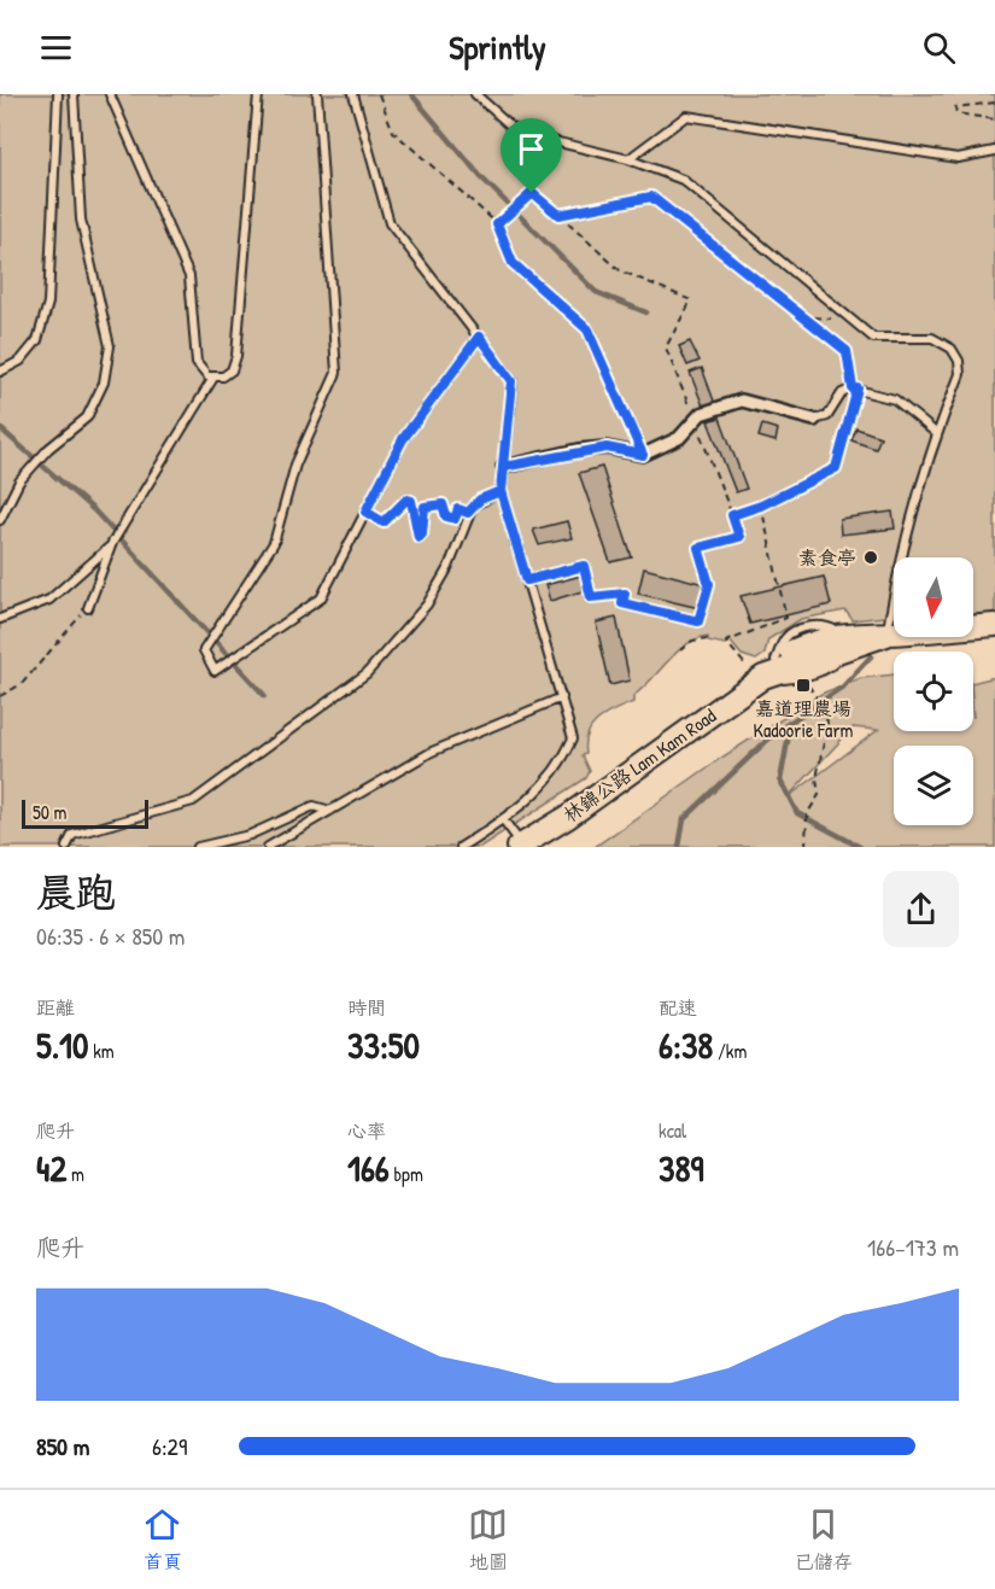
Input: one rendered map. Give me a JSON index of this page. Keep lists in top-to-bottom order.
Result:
{
  "streets": {
    "main road": ["林錦公路 Lam Kam Road"]
  },
  "places": {
    "other": ["素食亭"],
    "transit": ["嘉道理農場 Kadoorie Farm"]
  },
  "scale_bar": "50 m",
  "north": "bottom",
  "page": {
    "header": "Sprintly",
    "scale": "50 m",
    "heading": ["晨跑", "06:35 · 6 × 850 m"],
    "stats": [
      ["距離", "5.10 km"],
      ["時間", "33:50"],
      ["配速", "6:38 /km"],
      ["爬升", "42 m"],
      ["心率", "166 bpm"],
      ["kcal", "389"]
    ],
    "chart": ["爬升", "166–173 m"],
    "list": [
      {
        "name": "850 m",
        "note": "6:29"
      }
    ],
    "tabs": ["首頁", "地圖", "已儲存"]
  }
}
